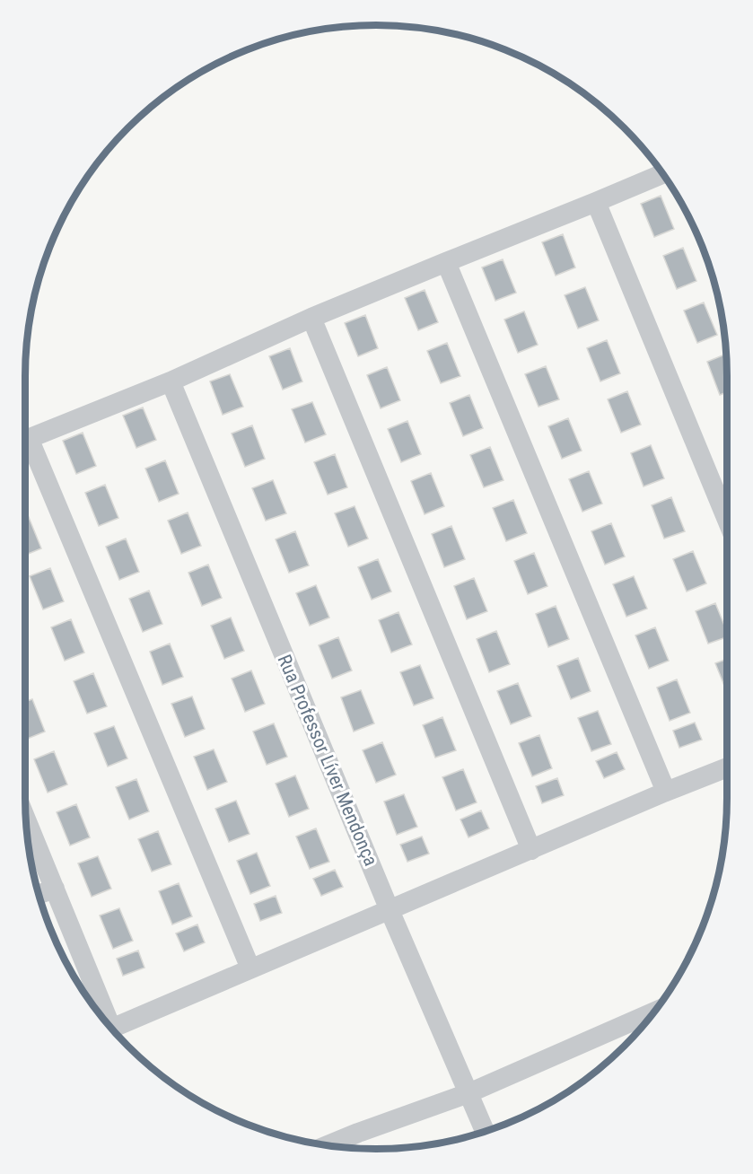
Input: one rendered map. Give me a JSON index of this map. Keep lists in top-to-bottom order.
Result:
{
  "streets": {
    "street": ["Rua Professor Líver Mendonça"]
  }
}
